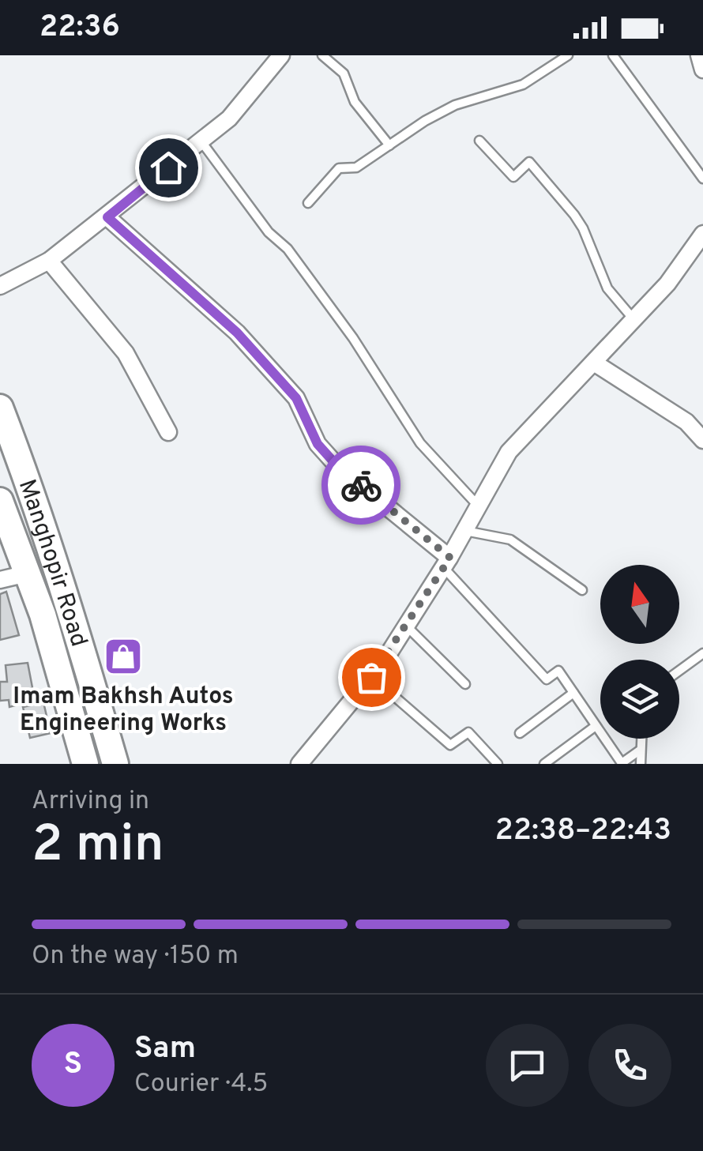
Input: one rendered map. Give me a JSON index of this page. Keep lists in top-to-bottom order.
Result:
{
  "streets": {
    "main road": ["Manghopir Road"]
  },
  "places": {
    "shop": ["Imam Bakhsh Autos Engineering Works"]
  },
  "north": "top",
  "page": {
    "status": "22:36",
    "heading": ["2 min", "Arriving in", "22:38–22:43"],
    "panel": ["Sam", "Courier · 4.5"],
    "bar": "On the way · 150 m",
    "round": "S"
  }
}
